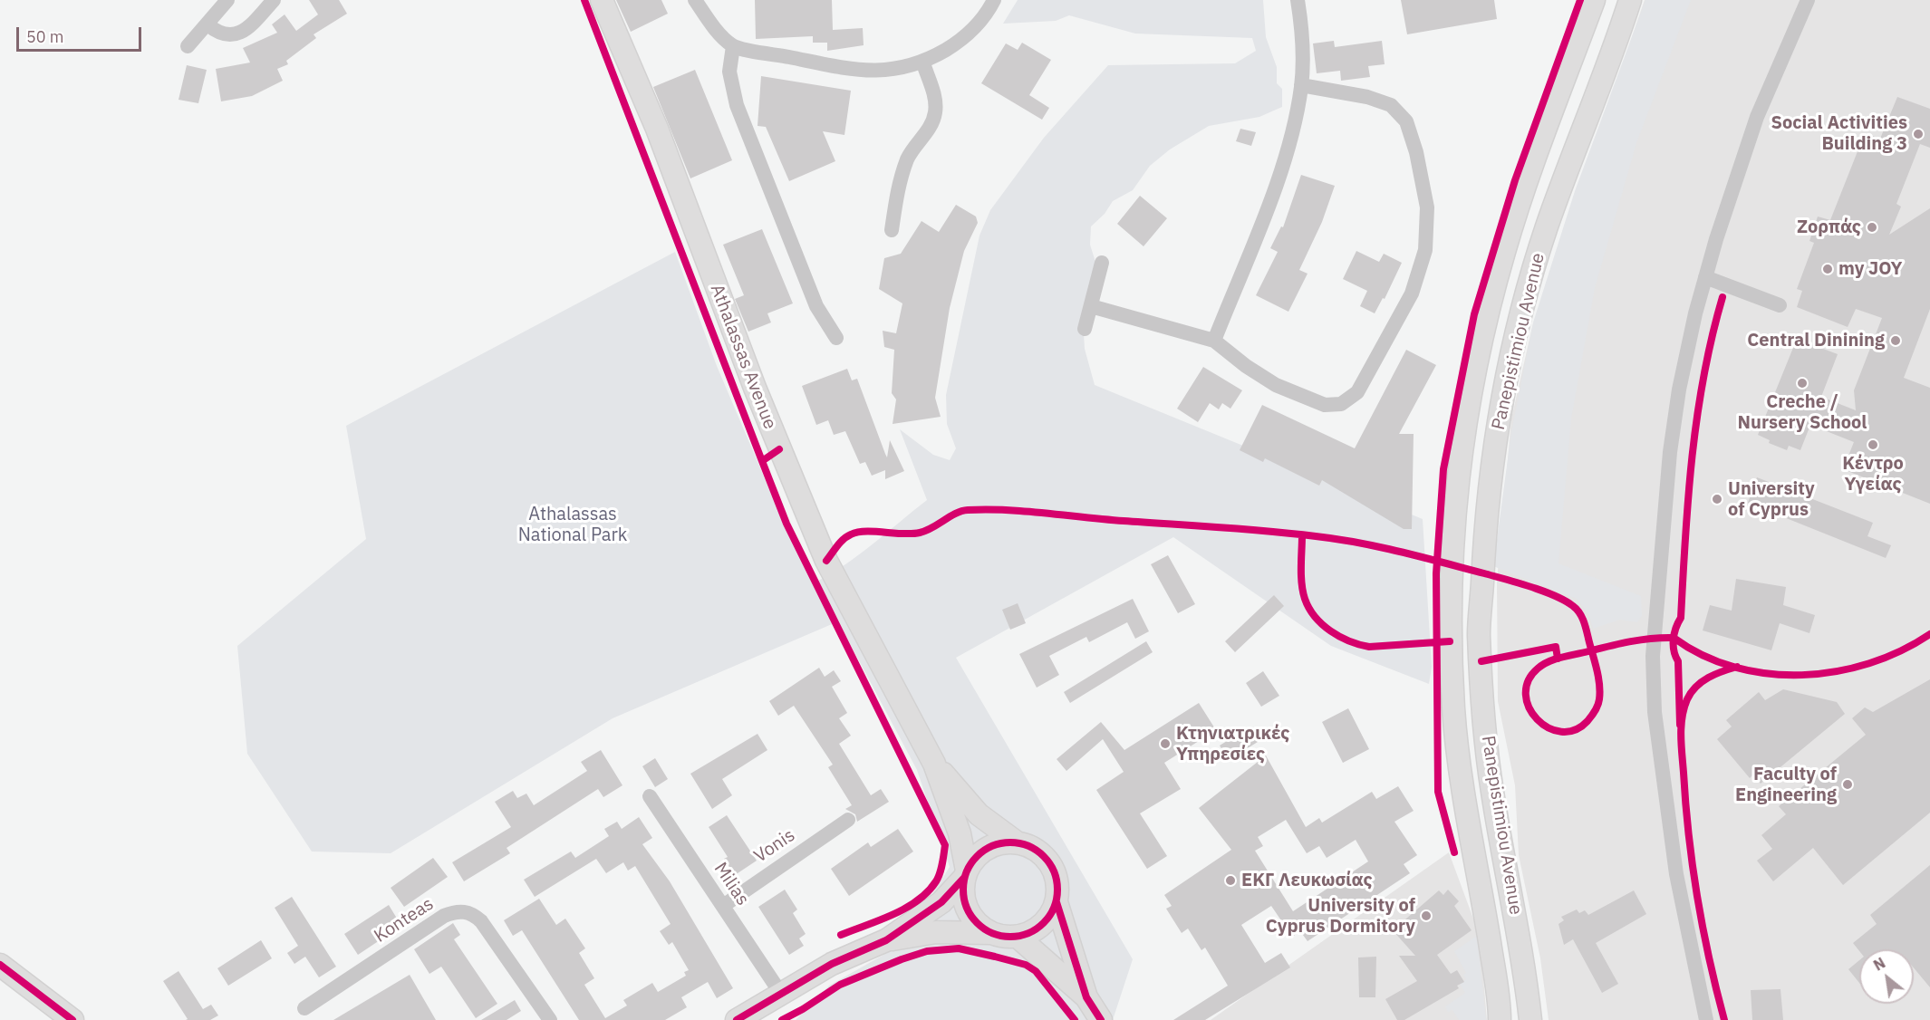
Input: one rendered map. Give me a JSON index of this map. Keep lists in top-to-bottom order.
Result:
{
  "streets": {
    "main road": ["Panepistimiou Avenue", "Athalassas Avenue"],
    "street": ["Vonis", "Milias", "Konteas"]
  },
  "crossings": [
    ["Vonis", "Milias"]
  ],
  "parks": ["Athalassas National Park"],
  "places": [
    "Social Activities Building 3",
    "Ζορπάς",
    "my JOY",
    "Central Dinining",
    "Creche / Nursery School",
    "Κέντρο Υγείας",
    "University of Cyprus",
    "Κτηνιατρικές Υπηρεσίες",
    "Faculty of Engineering",
    "ΕΚΓ Λευκωσίας",
    "University of Cyprus Dormitory"
  ],
  "scale_bar": "50 m",
  "north": "top left"
}
